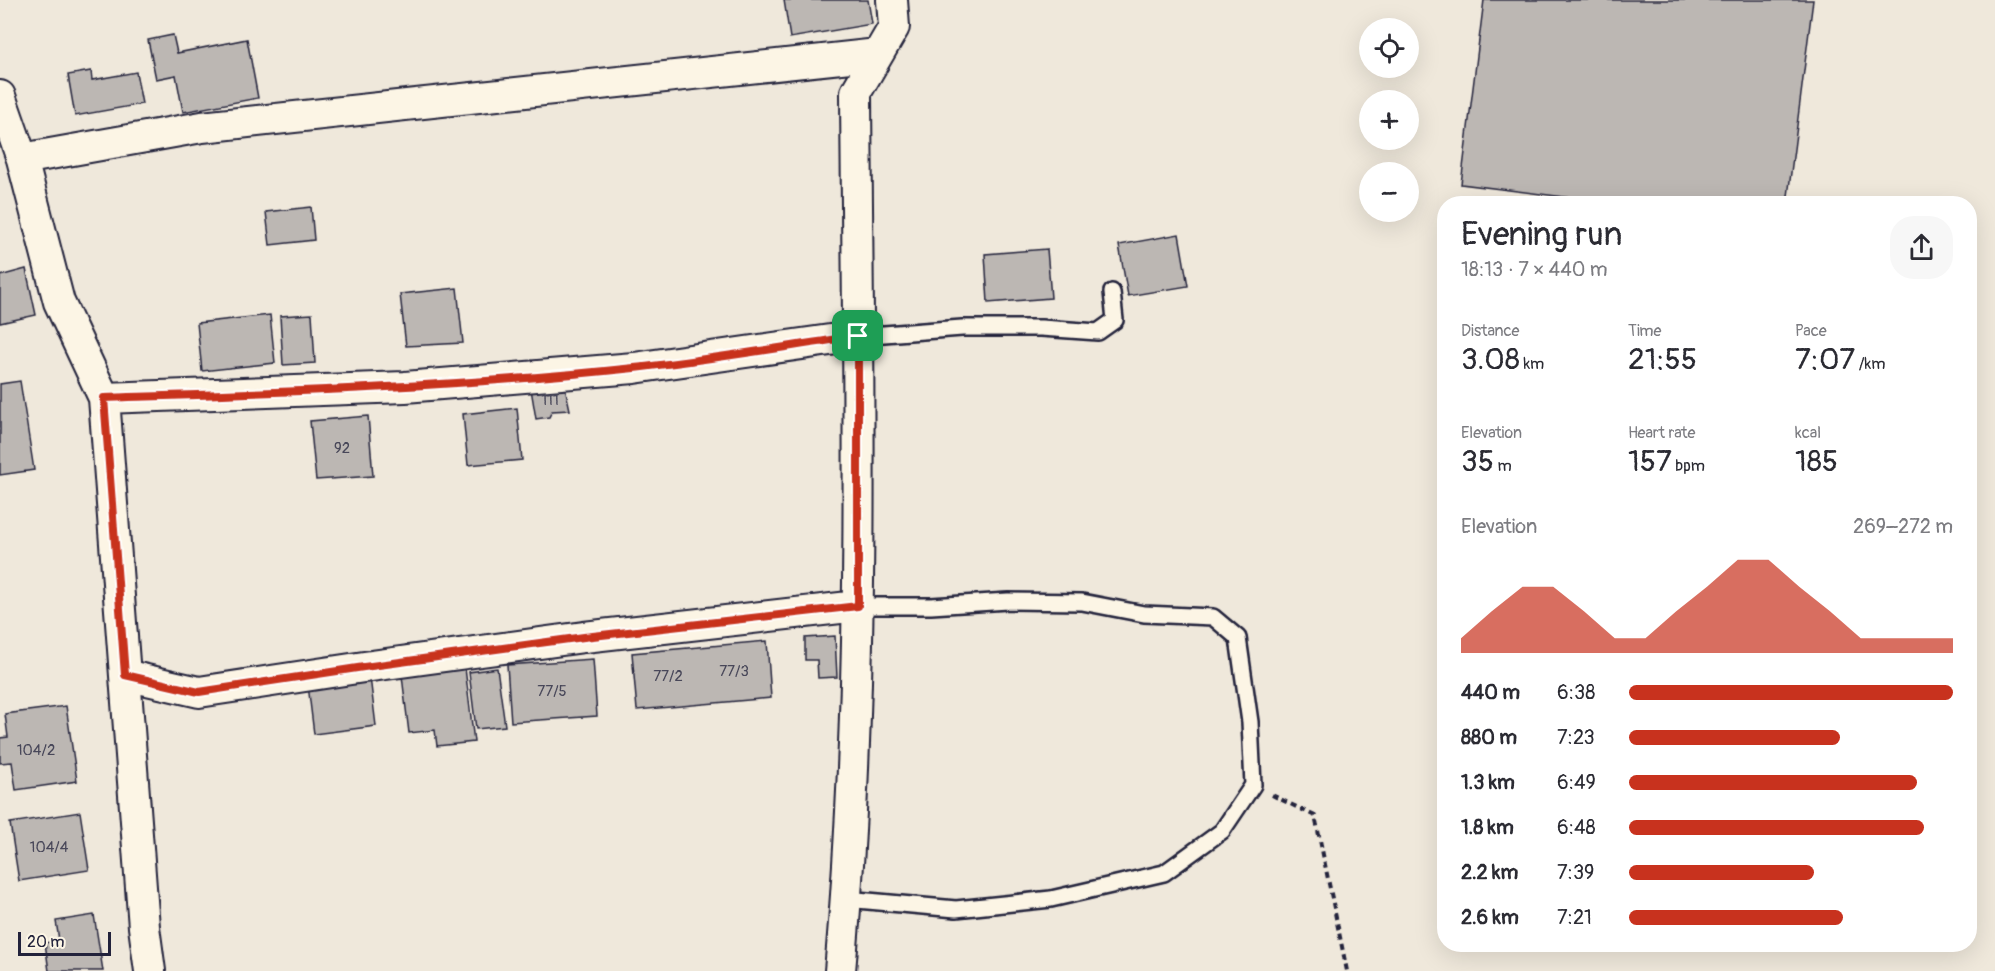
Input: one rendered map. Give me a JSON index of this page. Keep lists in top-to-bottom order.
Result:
{
  "house_numbers": [
    "111",
    "92",
    "77/3",
    "77/2",
    "77/5",
    "104/2",
    "104/4"
  ],
  "scale_bar": "20 m",
  "page": {
    "map_buttons": ["+", "−"],
    "heading": ["Evening run", "18:13 · 7 × 440 m"],
    "stats": [
      ["Distance", "3.08 km"],
      ["Time", "21:55"],
      ["Pace", "7:07 /km"],
      ["Elevation", "35 m"],
      ["Heart rate", "157 bpm"],
      ["kcal", "185"]
    ],
    "chart": ["Elevation", "269–272 m"],
    "list": [
      {
        "name": "440 m",
        "note": "6:38"
      },
      {
        "name": "880 m",
        "note": "7:23"
      },
      {
        "name": "1.3 km",
        "note": "6:49"
      },
      {
        "name": "1.8 km",
        "note": "6:48"
      },
      {
        "name": "2.2 km",
        "note": "7:39"
      },
      {
        "name": "2.6 km",
        "note": "7:21"
      }
    ],
    "scale": "20 m"
  }
}
